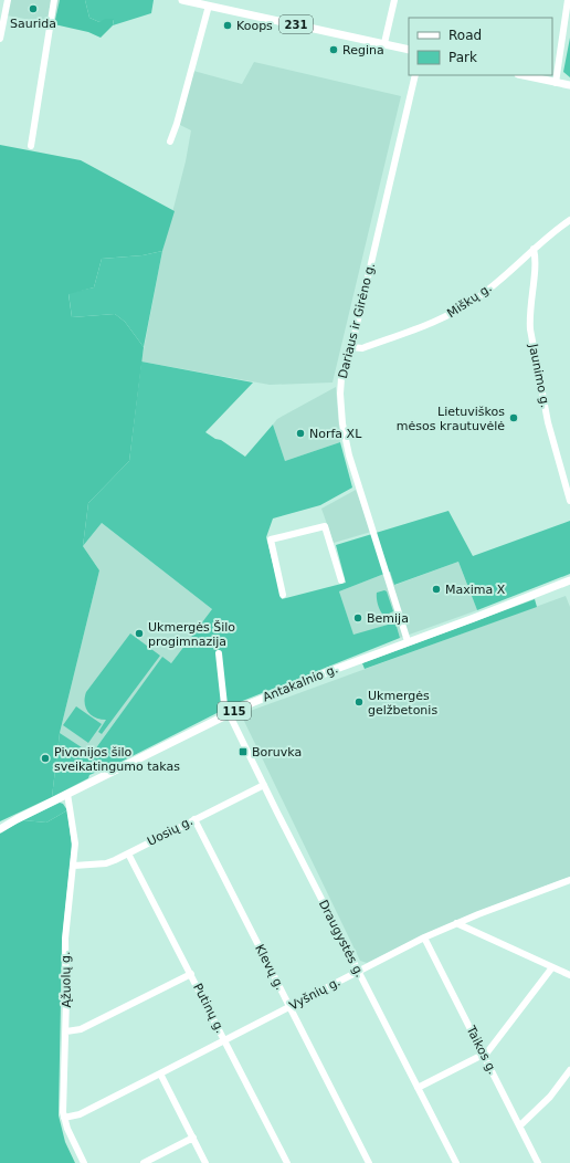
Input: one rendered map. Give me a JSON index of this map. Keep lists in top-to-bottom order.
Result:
{
  "streets": {
    "main road": ["231", "Antakalnio g.", "115"],
    "street": [
      "Miškų g.",
      "Dariaus ir Girėno g.",
      "Jaunimo g.",
      "Uosių g.",
      "Draugystės g.",
      "Klevų g.",
      "Ąžuolų g.",
      "Vyšnių g.",
      "Putinų g.",
      "Taikos g."
    ]
  },
  "crossings": [
    ["Miškų g.", "Dariaus ir Girėno g."],
    ["Miškų g.", "Jaunimo g."],
    ["Dariaus ir Girėno g.", "Antakalnio g."],
    ["Antakalnio g.", "Draugystės g."],
    ["Antakalnio g.", "Ąžuolų g."],
    ["Uosių g.", "Draugystės g."],
    ["Uosių g.", "Klevų g."],
    ["Uosių g.", "Ąžuolų g."],
    ["Uosių g.", "Putinų g."],
    ["Draugystės g.", "Vyšnių g."],
    ["Klevų g.", "Vyšnių g."],
    ["Ąžuolų g.", "Vyšnių g."],
    ["Vyšnių g.", "Putinų g."],
    ["Vyšnių g.", "Taikos g."]
  ],
  "places": {
    "other": [
      "Saurida",
      "Koops",
      "Regina",
      "Lietuviškos mėsos krautuvėlė",
      "Norfa XL",
      "Maxima X",
      "Bemija",
      "Ukmergės Šilo progimnazija",
      "Ukmergės gelžbetonis",
      "Pivonijos šilo sveikatingumo takas"
    ],
    "transit": ["Boruvka"]
  },
  "legend": ["Road", "Park"]
}
